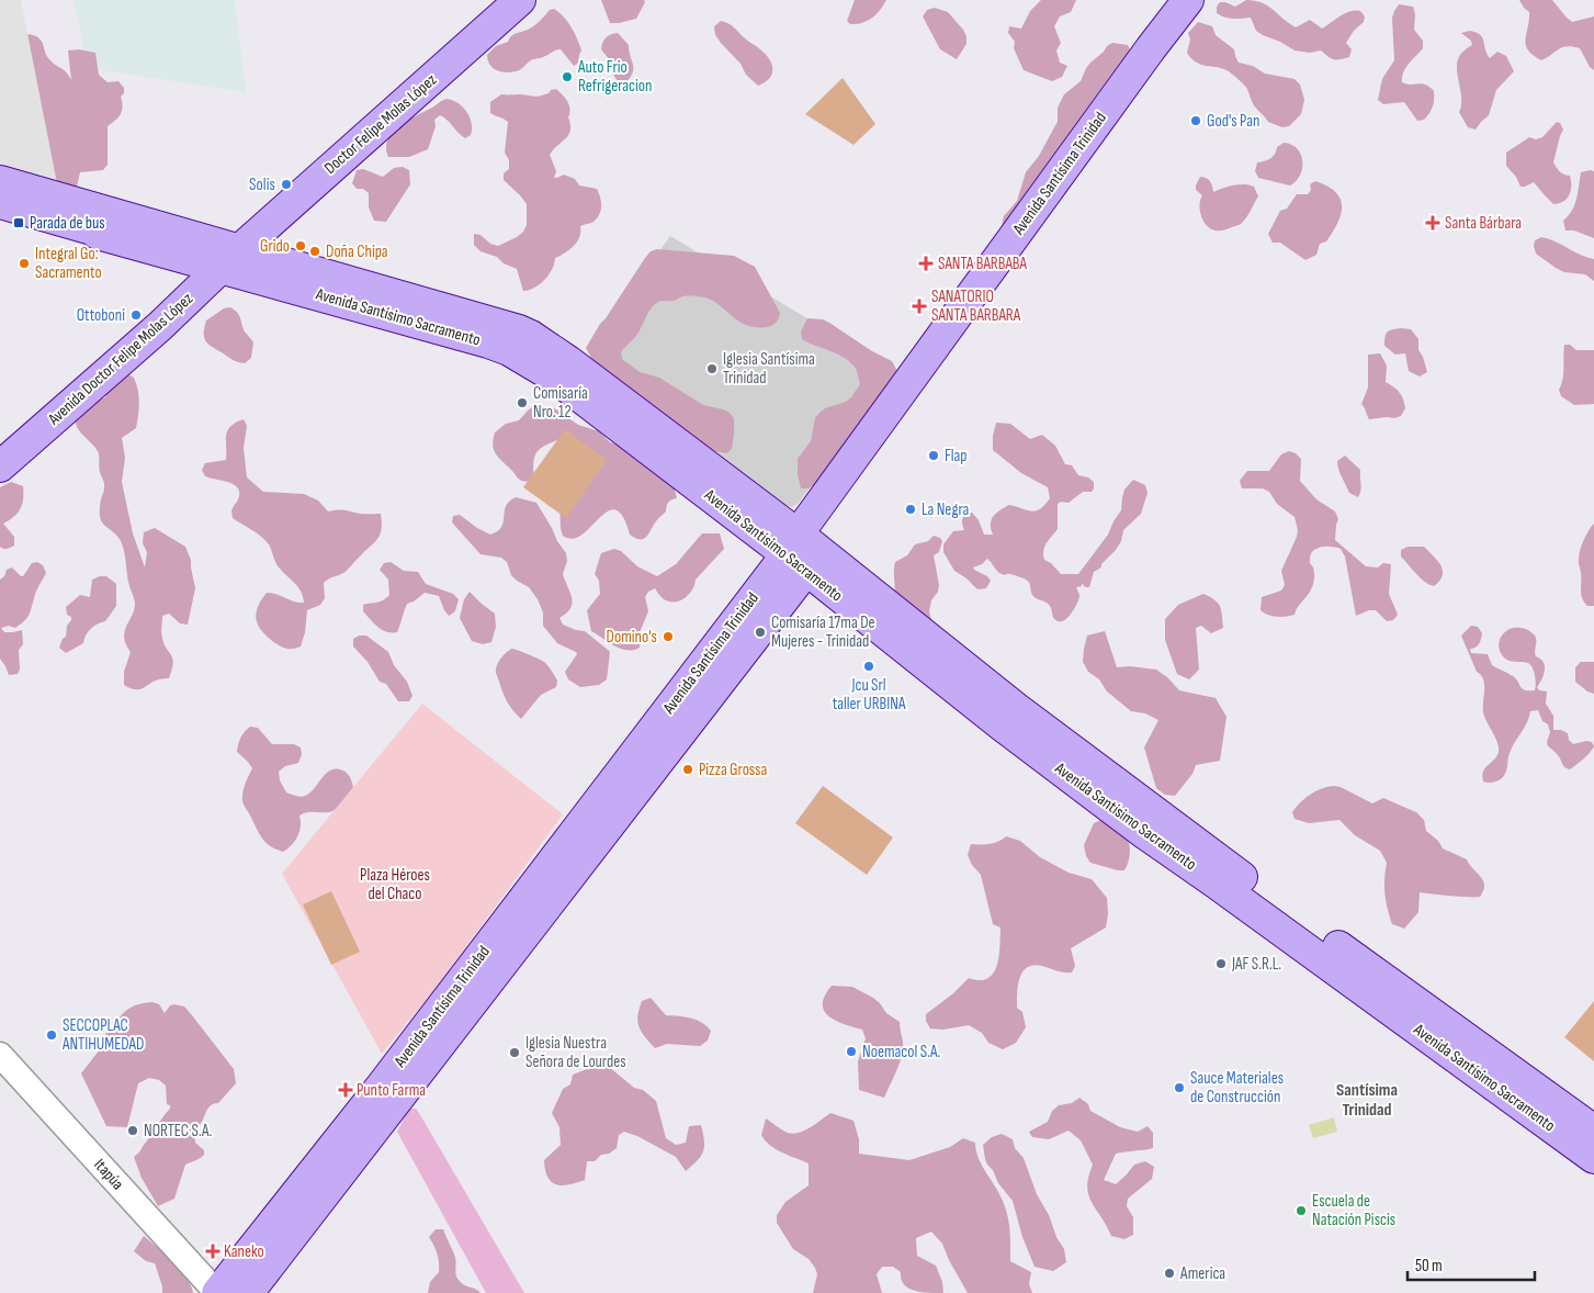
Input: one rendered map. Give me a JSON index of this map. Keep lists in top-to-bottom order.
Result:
{
  "streets": {
    "main road": [
      "Doctor Felipe Molas López",
      "Avenida Santísima Trinidad",
      "Avenida Santísimo Sacramento",
      "Avenida Doctor Felipe Molas López"
    ],
    "street": ["Itapúa"]
  },
  "crossings": [
    ["Doctor Felipe Molas López", "Avenida Santísimo Sacramento"],
    ["Doctor Felipe Molas López", "Avenida Doctor Felipe Molas López"],
    ["Avenida Santísima Trinidad", "Avenida Santísimo Sacramento"],
    ["Avenida Santísima Trinidad", "Itapúa"],
    ["Avenida Santísimo Sacramento", "Avenida Doctor Felipe Molas López"]
  ],
  "districts": ["Santísima Trinidad"],
  "parks": ["Plaza Héroes del Chaco"],
  "places": {
    "other": [
      "Auto Frio Refrigeracion",
      "God's Pan",
      "Solis",
      "Grido",
      "Doña Chipa",
      "Integral Go: Sacramento",
      "Ottoboni",
      "Iglesia Santísima Trinidad",
      "Comisaría Nro. 12",
      "Flap",
      "La Negra",
      "Comisaría 17ma De Mujeres - Trinidad",
      "Domino's",
      "Jcu Srl taller URBINA",
      "Pizza Grossa",
      "JAF S.R.L.",
      "SECCOPLAC ANTIHUMEDAD",
      "Noemacol S.A.",
      "Iglesia Nuestra Señora de Lourdes",
      "Sauce Materiales de Construcción",
      "NORTEC S.A.",
      "Escuela de Natación Piscis",
      "America"
    ],
    "transit": ["Parada de bus"],
    "health": [
      "Santa Bárbara",
      "SANTA BARBABA",
      "SANATORIO SANTA BARBARA",
      "Punto Farma",
      "Kaneko"
    ]
  },
  "scale_bar": "50 m"
}
